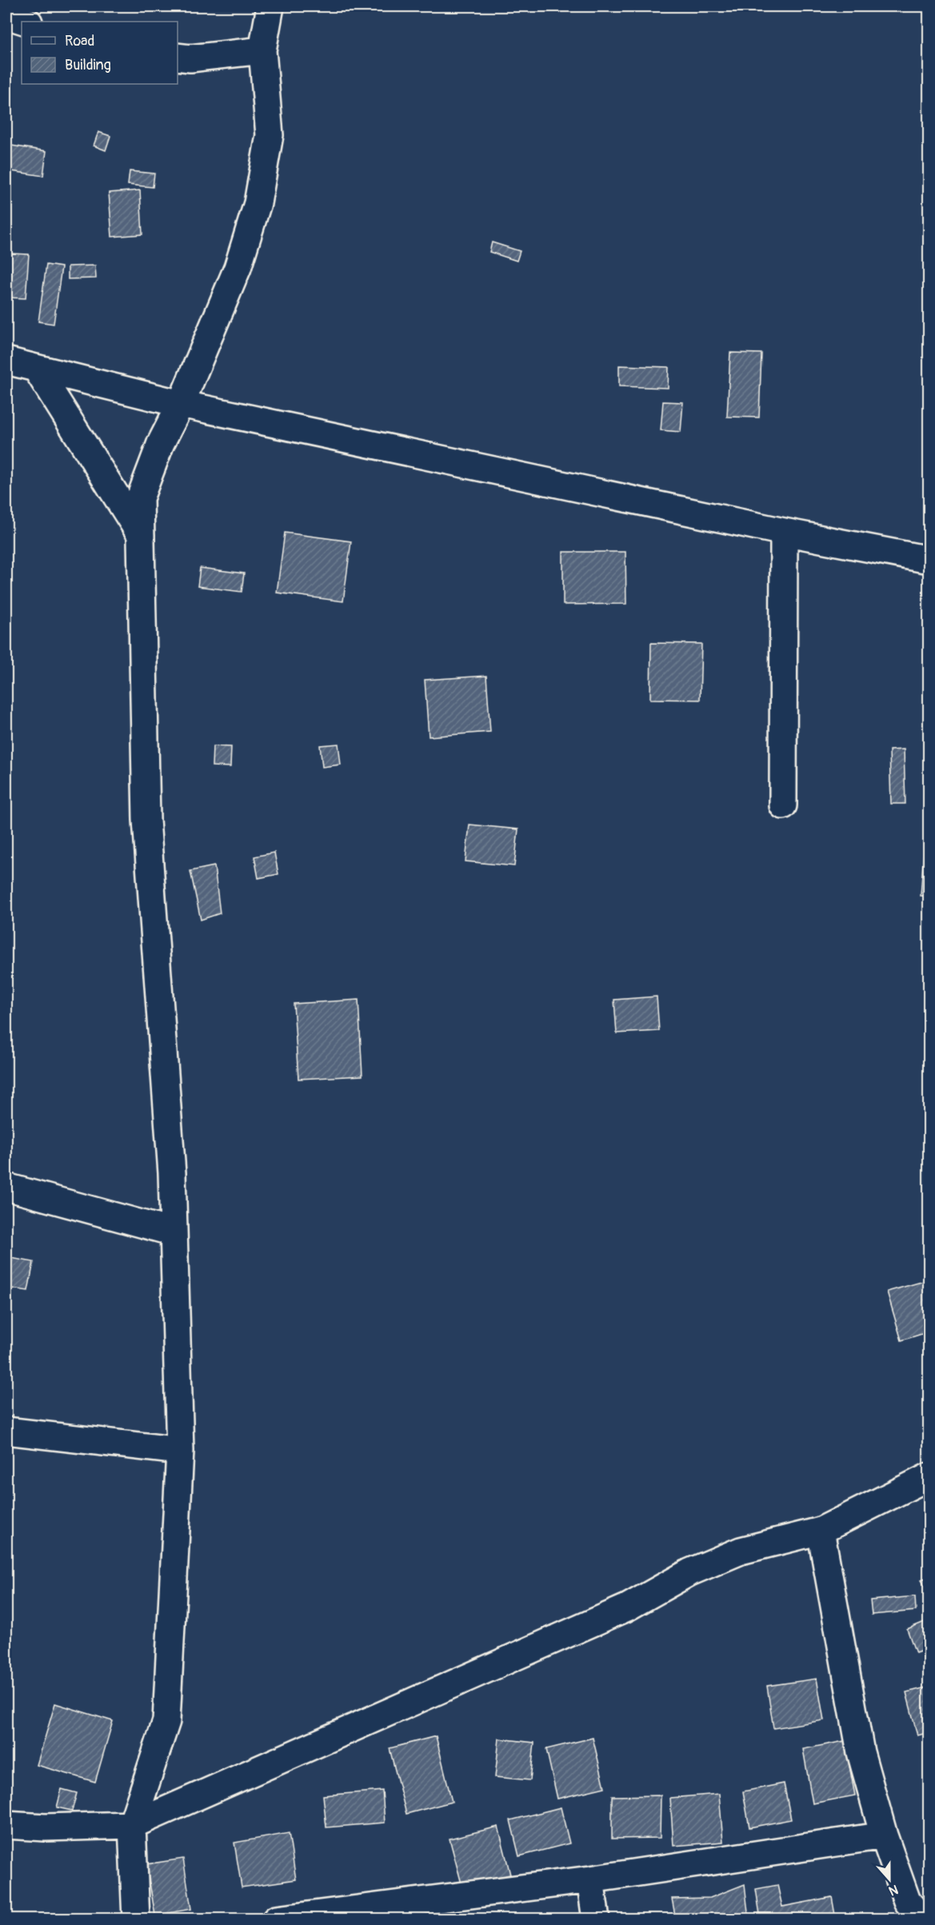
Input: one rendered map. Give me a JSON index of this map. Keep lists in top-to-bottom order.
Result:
{
  "legend": ["Road", "Building"],
  "north": "bottom"
}
